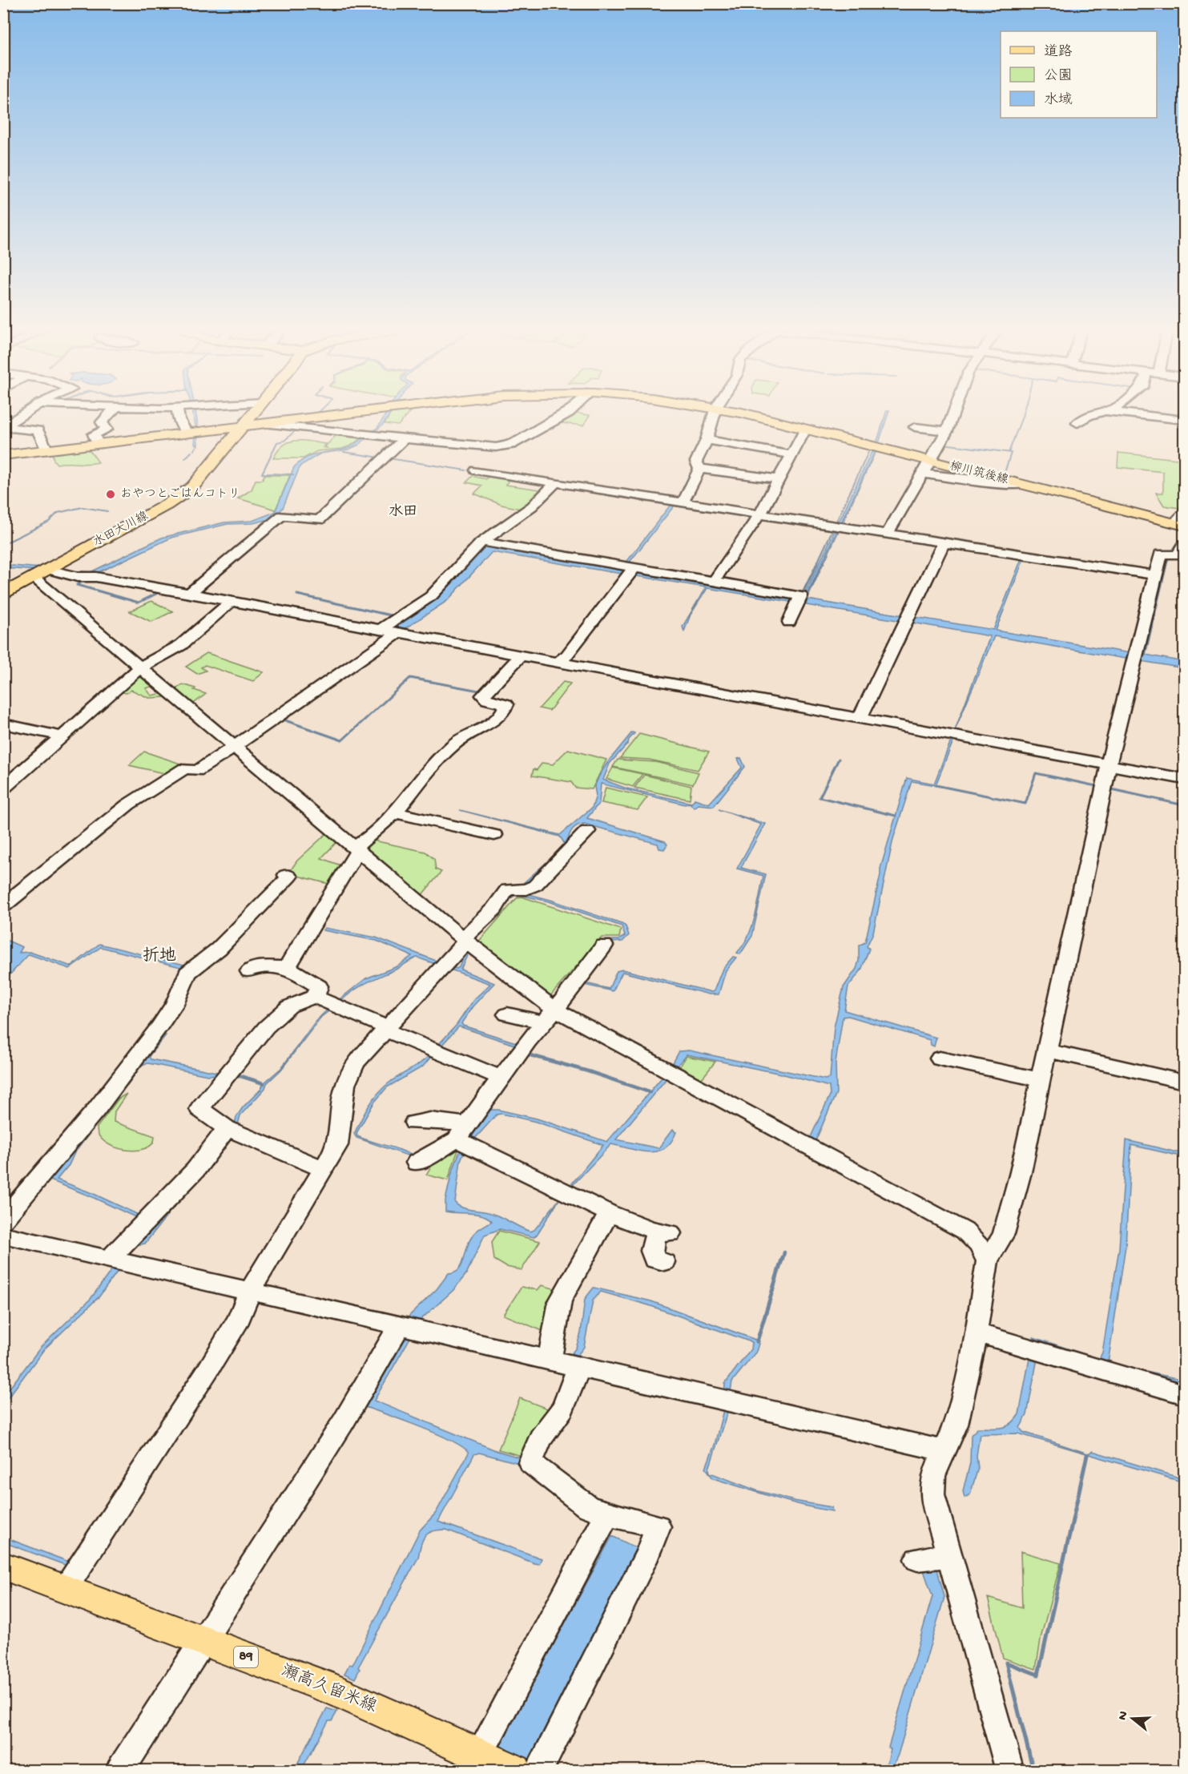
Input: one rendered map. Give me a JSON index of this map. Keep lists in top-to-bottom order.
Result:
{
  "streets": {
    "main road": [
      "柳川筑後線",
      "水田大川線",
      "89",
      "瀬高久留米線"
    ]
  },
  "crossings": [
    ["柳川筑後線", "水田大川線"]
  ],
  "districts": ["水田", "折地"],
  "places": ["おやつとごはんコトリ"],
  "legend": ["道路", "公園", "水域"],
  "north": "left"
}
